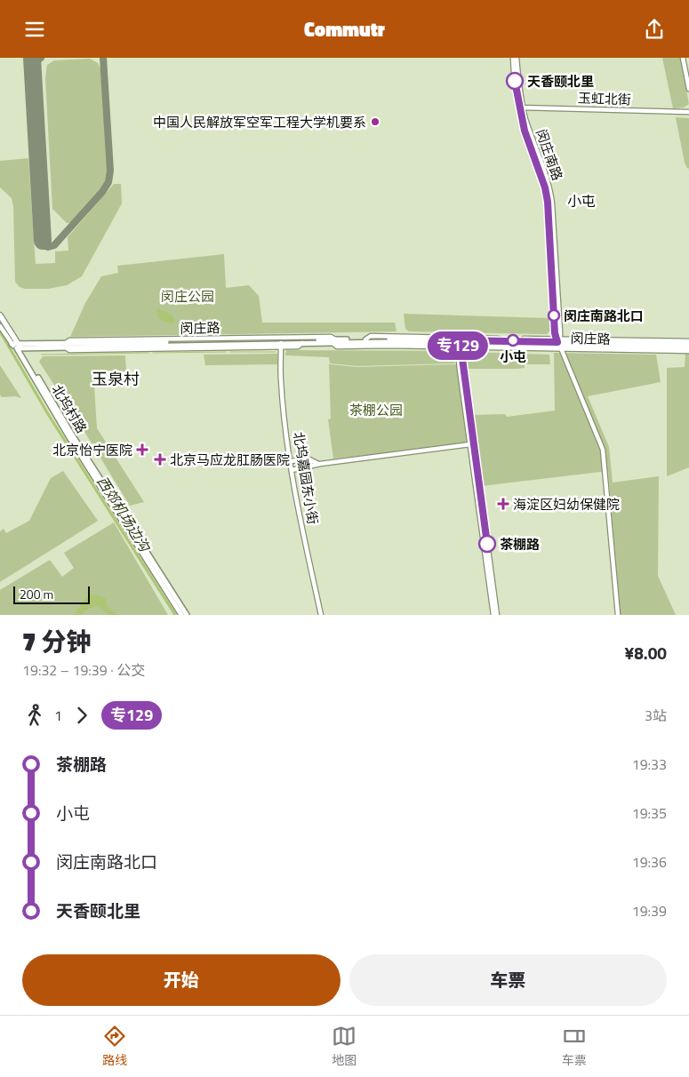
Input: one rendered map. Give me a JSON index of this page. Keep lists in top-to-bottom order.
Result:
{
  "streets": {
    "main road": ["闵庄路", "北坞村路"],
    "street": ["玉虹北街", "闵庄南路", "北坞嘉园东小街"]
  },
  "crossings": [
    ["玉虹北街", "闵庄南路"],
    ["闵庄南路", "闵庄路"],
    ["闵庄路", "北坞村路"],
    ["闵庄路", "北坞嘉园东小街"]
  ],
  "districts": ["小屯", "玉泉村"],
  "water": ["西郊机场边沟"],
  "parks": ["闵庄公园", "茶棚公园"],
  "places": {
    "other": [
      "天香颐北里",
      "中国人民解放军空军工程大学机要系",
      "闵庄南路北口",
      "小屯",
      "茶棚路"
    ],
    "health": ["北京怡宁医院", "北京马应龙肛肠医院", "海淀区妇幼保健院"]
  },
  "lines": ["bus line 专129"],
  "scale_bar": "200 m",
  "page": {
    "header": "Commutr",
    "on_map": "专129",
    "scale": "200 m",
    "heading": ["7 分钟", "19:32 – 19:39 · 公交", "¥8.00"],
    "legs": ["1", "专129", "3站"],
    "list": [
      {
        "name": "茶棚路",
        "value": "19:33"
      },
      {
        "name": "小屯",
        "value": "19:35"
      },
      {
        "name": "闵庄南路北口",
        "value": "19:36"
      },
      {
        "name": "天香颐北里",
        "value": "19:39"
      }
    ],
    "buttons": ["开始", "车票"],
    "tabs": ["路线", "地图", "车票"]
  }
}
